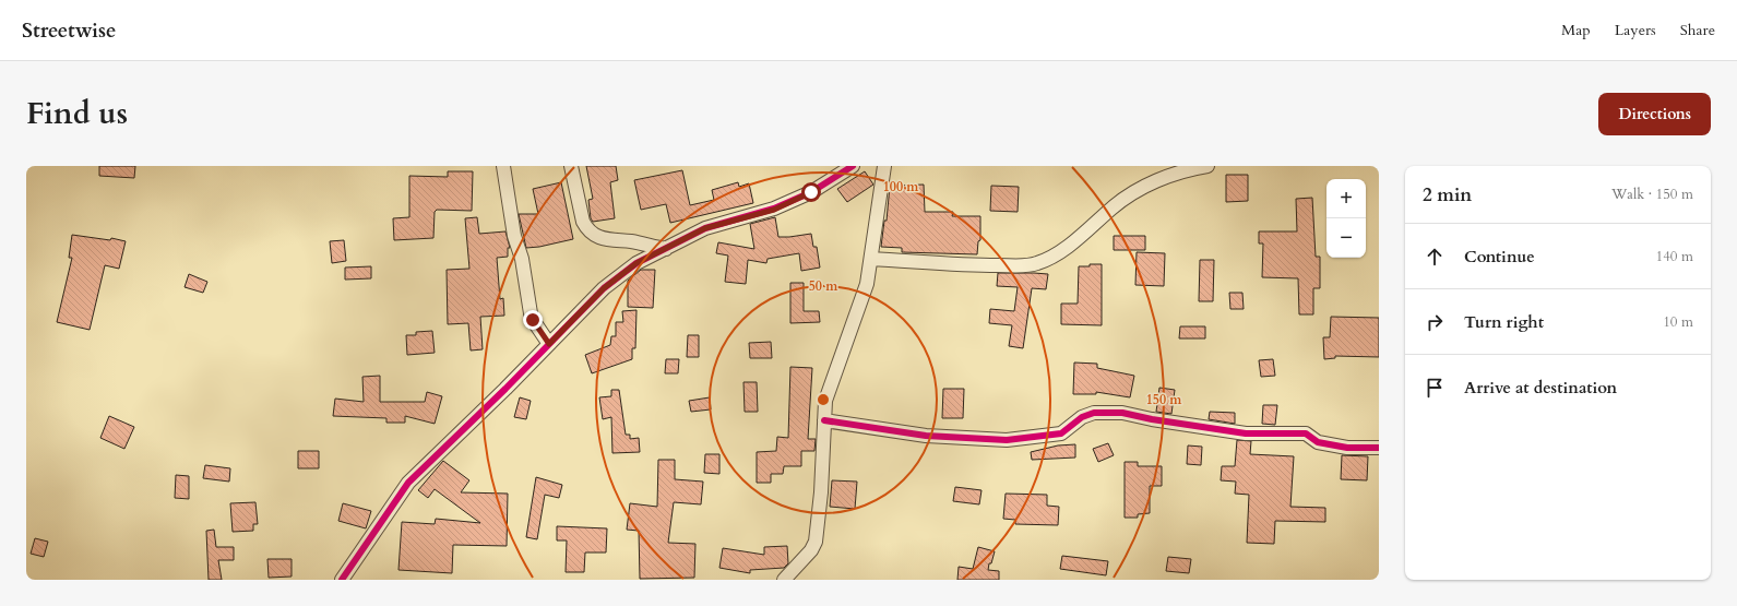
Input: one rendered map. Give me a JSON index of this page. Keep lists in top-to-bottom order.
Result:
{
  "page": {
    "header": "Streetwise",
    "nav": ["Map", "Layers", "Share"],
    "title": "Find us",
    "buttons": "Directions",
    "heading": ["2 min", "Walk · 150 m"],
    "map_buttons": ["+", "−"],
    "list": [
      ["Continue", "140 m"],
      ["Turn right", "10 m"],
      "Arrive at destination"
    ]
  },
  "rings": ["100 m", "50 m", "150 m"]
}
